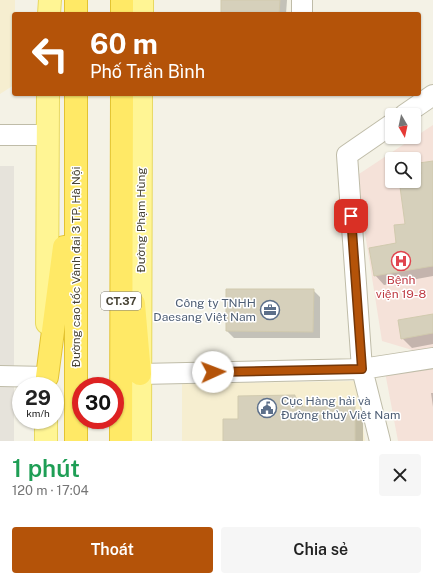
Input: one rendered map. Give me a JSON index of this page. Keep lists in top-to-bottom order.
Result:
{
  "streets": {
    "highway": ["Đường cao tốc Vành đai 3 TP. Hà Nội", "CT.37"],
    "main road": ["Đường Phạm Hùng"]
  },
  "places": {
    "hospital": ["Bệnh viện 19-8"],
    "office": ["Công ty TNHH Daesang Việt Nam"],
    "public building": ["Cục Hàng hải và Đường thủy Việt Nam"]
  },
  "north": "bottom",
  "page": {
    "turn": ["60 m", "Phố Trần Bình"],
    "speed": "29 km/h",
    "limit": "30",
    "heading": ["1 phút", "120 m · 17:04"],
    "buttons": ["Thoát", "Chia sẻ"]
  }
}
